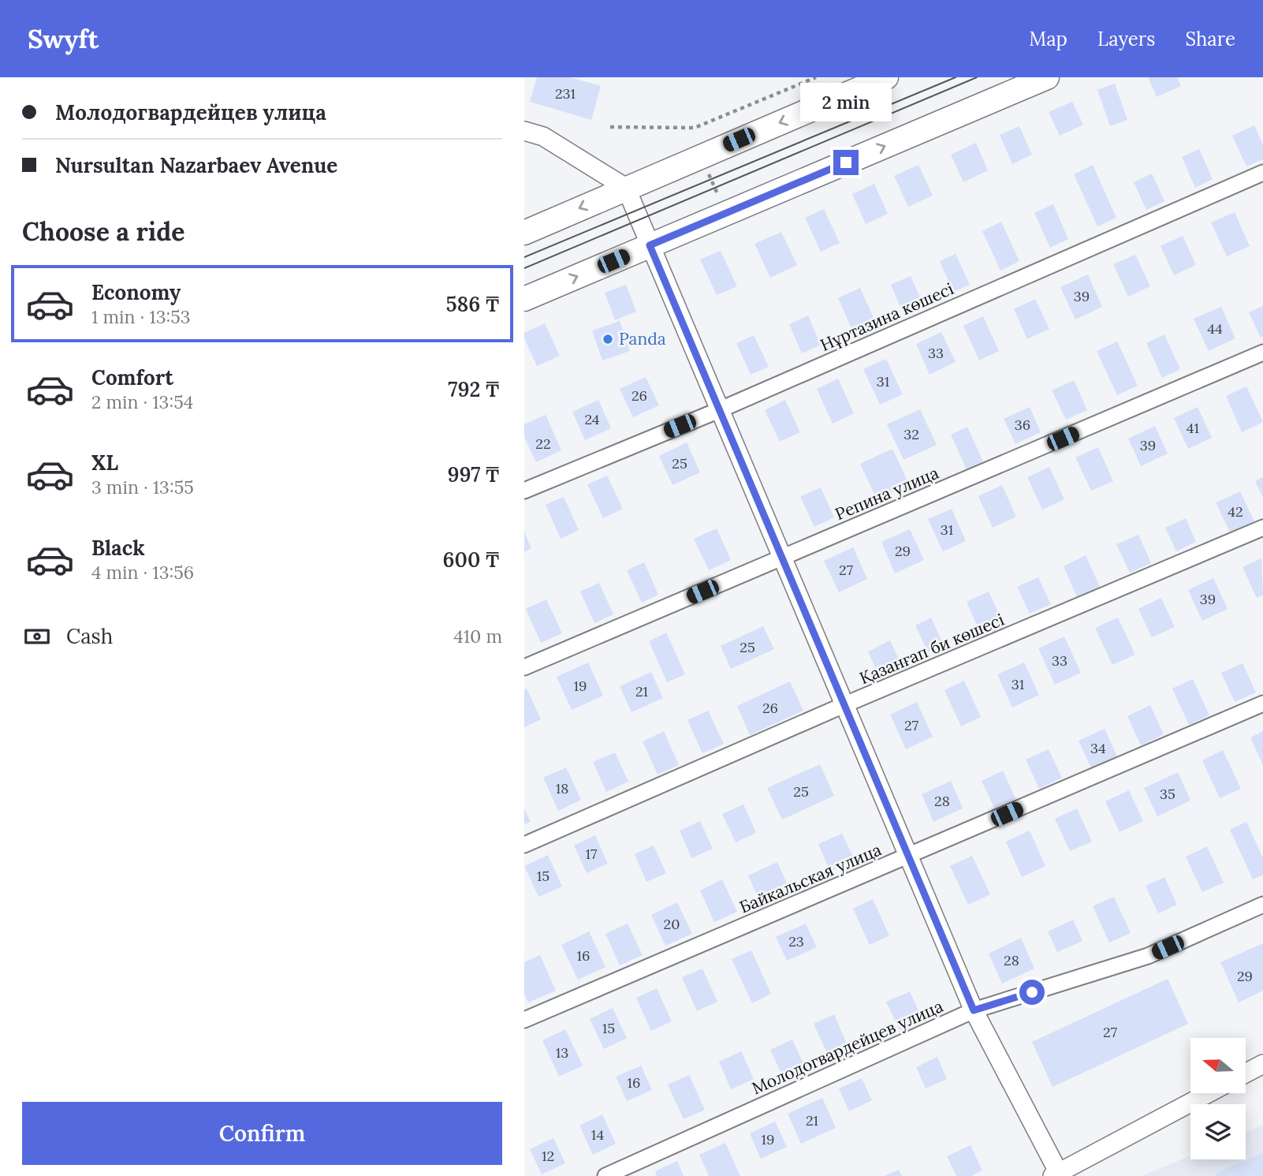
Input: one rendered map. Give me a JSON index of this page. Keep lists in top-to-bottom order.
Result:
{
  "streets": {
    "street": [
      "Нұртазина көшесі",
      "Репина улица",
      "Қазанғап би көшесі",
      "Байкальская улица",
      "Молодогвардейцев улица"
    ]
  },
  "places": ["Panda"],
  "house_numbers": [
    "231",
    "39",
    "44",
    "33",
    "31",
    "26",
    "24",
    "36",
    "41",
    "32",
    "22",
    "39",
    "25",
    "42",
    "31",
    "29",
    "27",
    "39",
    "25",
    "33",
    "31",
    "19",
    "21",
    "26",
    "27",
    "34",
    "18",
    "25",
    "35",
    "28",
    "17",
    "15",
    "20",
    "23",
    "16",
    "28",
    "29",
    "15",
    "27",
    "13",
    "16",
    "21",
    "14",
    "19",
    "12"
  ],
  "north": "left",
  "page": {
    "header": "Swyft",
    "nav": ["Map", "Layers", "Share"],
    "banner": ["Молодогвардейцев улица", "Nursultan Nazarbaev Avenue"],
    "bubble": "2 min",
    "heading": "Choose a ride",
    "list": [
      {
        "name": "Economy",
        "note": "1 min · 13:53",
        "value": "586 ₸"
      },
      {
        "name": "Comfort",
        "note": "2 min · 13:54",
        "value": "792 ₸"
      },
      {
        "name": "XL",
        "note": "3 min · 13:55",
        "value": "997 ₸"
      },
      {
        "name": "Black",
        "note": "4 min · 13:56",
        "value": "600 ₸"
      }
    ],
    "pay": ["Cash", "410 m"],
    "buttons": "Confirm"
  }
}
